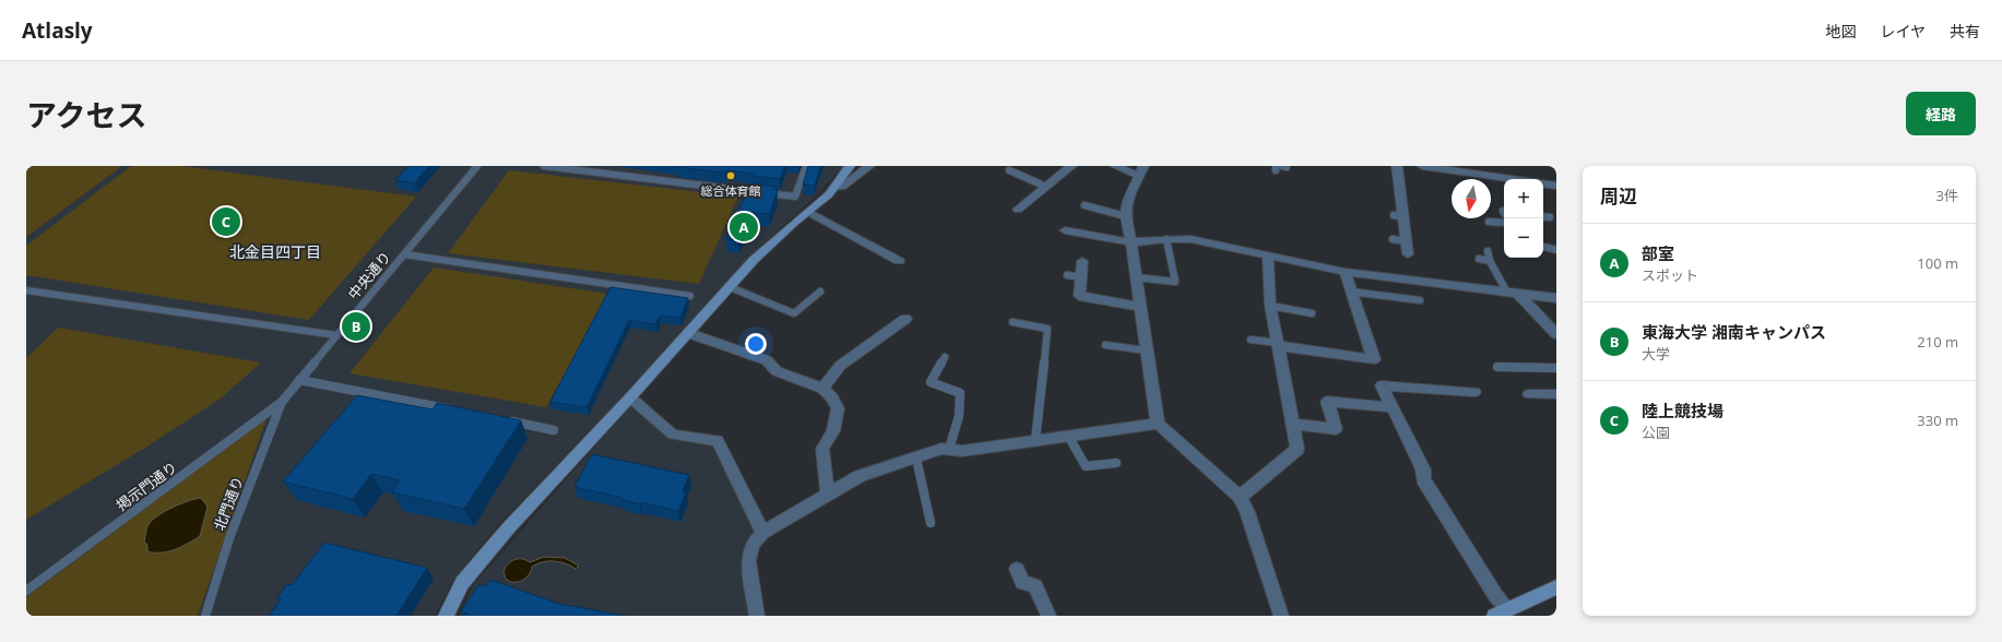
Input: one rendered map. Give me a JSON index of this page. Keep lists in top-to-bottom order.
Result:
{
  "streets": {
    "lane": ["中央通り", "掲示門通り", "北門通り"]
  },
  "crossings": [
    ["中央通り", "掲示門通り"],
    ["中央通り", "北門通り"],
    ["掲示門通り", "北門通り"]
  ],
  "districts": ["北金目四丁目"],
  "places": ["総合体育館"],
  "north": "bottom",
  "page": {
    "header": "Atlasly",
    "nav": ["地図", "レイヤ", "共有"],
    "title": "アクセス",
    "buttons": "経路",
    "heading": ["周辺", "3件"],
    "map_buttons": ["+", "−"],
    "pins": ["C", "A", "B"],
    "list": [
      {
        "mark": "A",
        "name": "部室",
        "note": "スポット",
        "value": "100 m"
      },
      {
        "mark": "B",
        "name": "東海大学 湘南キャンパス",
        "note": "大学",
        "value": "210 m"
      },
      {
        "mark": "C",
        "name": "陸上競技場",
        "note": "公園",
        "value": "330 m"
      }
    ]
  }
}
